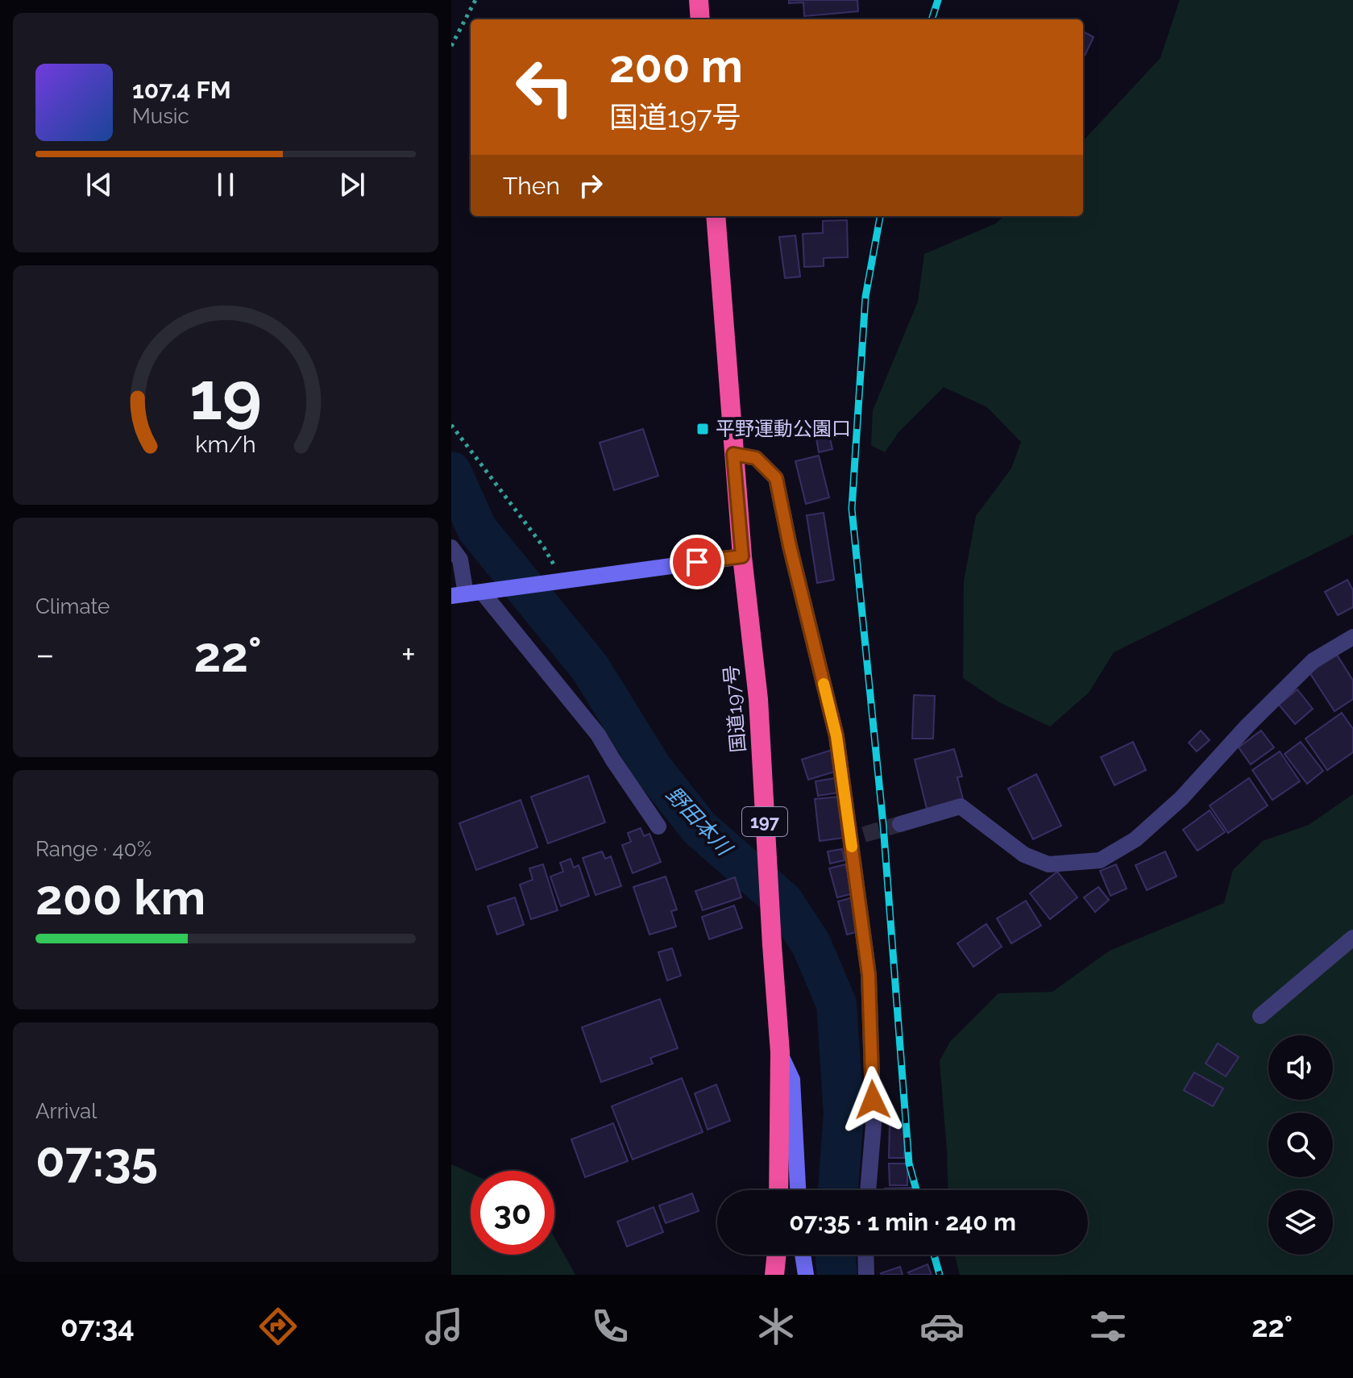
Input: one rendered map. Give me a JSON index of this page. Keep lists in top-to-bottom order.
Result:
{
  "streets": {
    "highway": ["国道197号", "197"]
  },
  "water": ["野田本川"],
  "places": {
    "transit": ["平野運動公園口"]
  },
  "page": {
    "turn": ["200 m", "国道197号"],
    "song": ["107.4 FM", "Music"],
    "then": "Then",
    "tile": [
      "Climate",
      ["Range · 40%", "200 km"],
      ["Arrival", "07:35"]
    ],
    "heat": ["−", "22°", "+"],
    "limit": "30",
    "trip": "07:35 · 1 min · 240 m",
    "tabs": ["07:34", "22°"],
    "gauge": ["19", "km/h"]
  }
}
